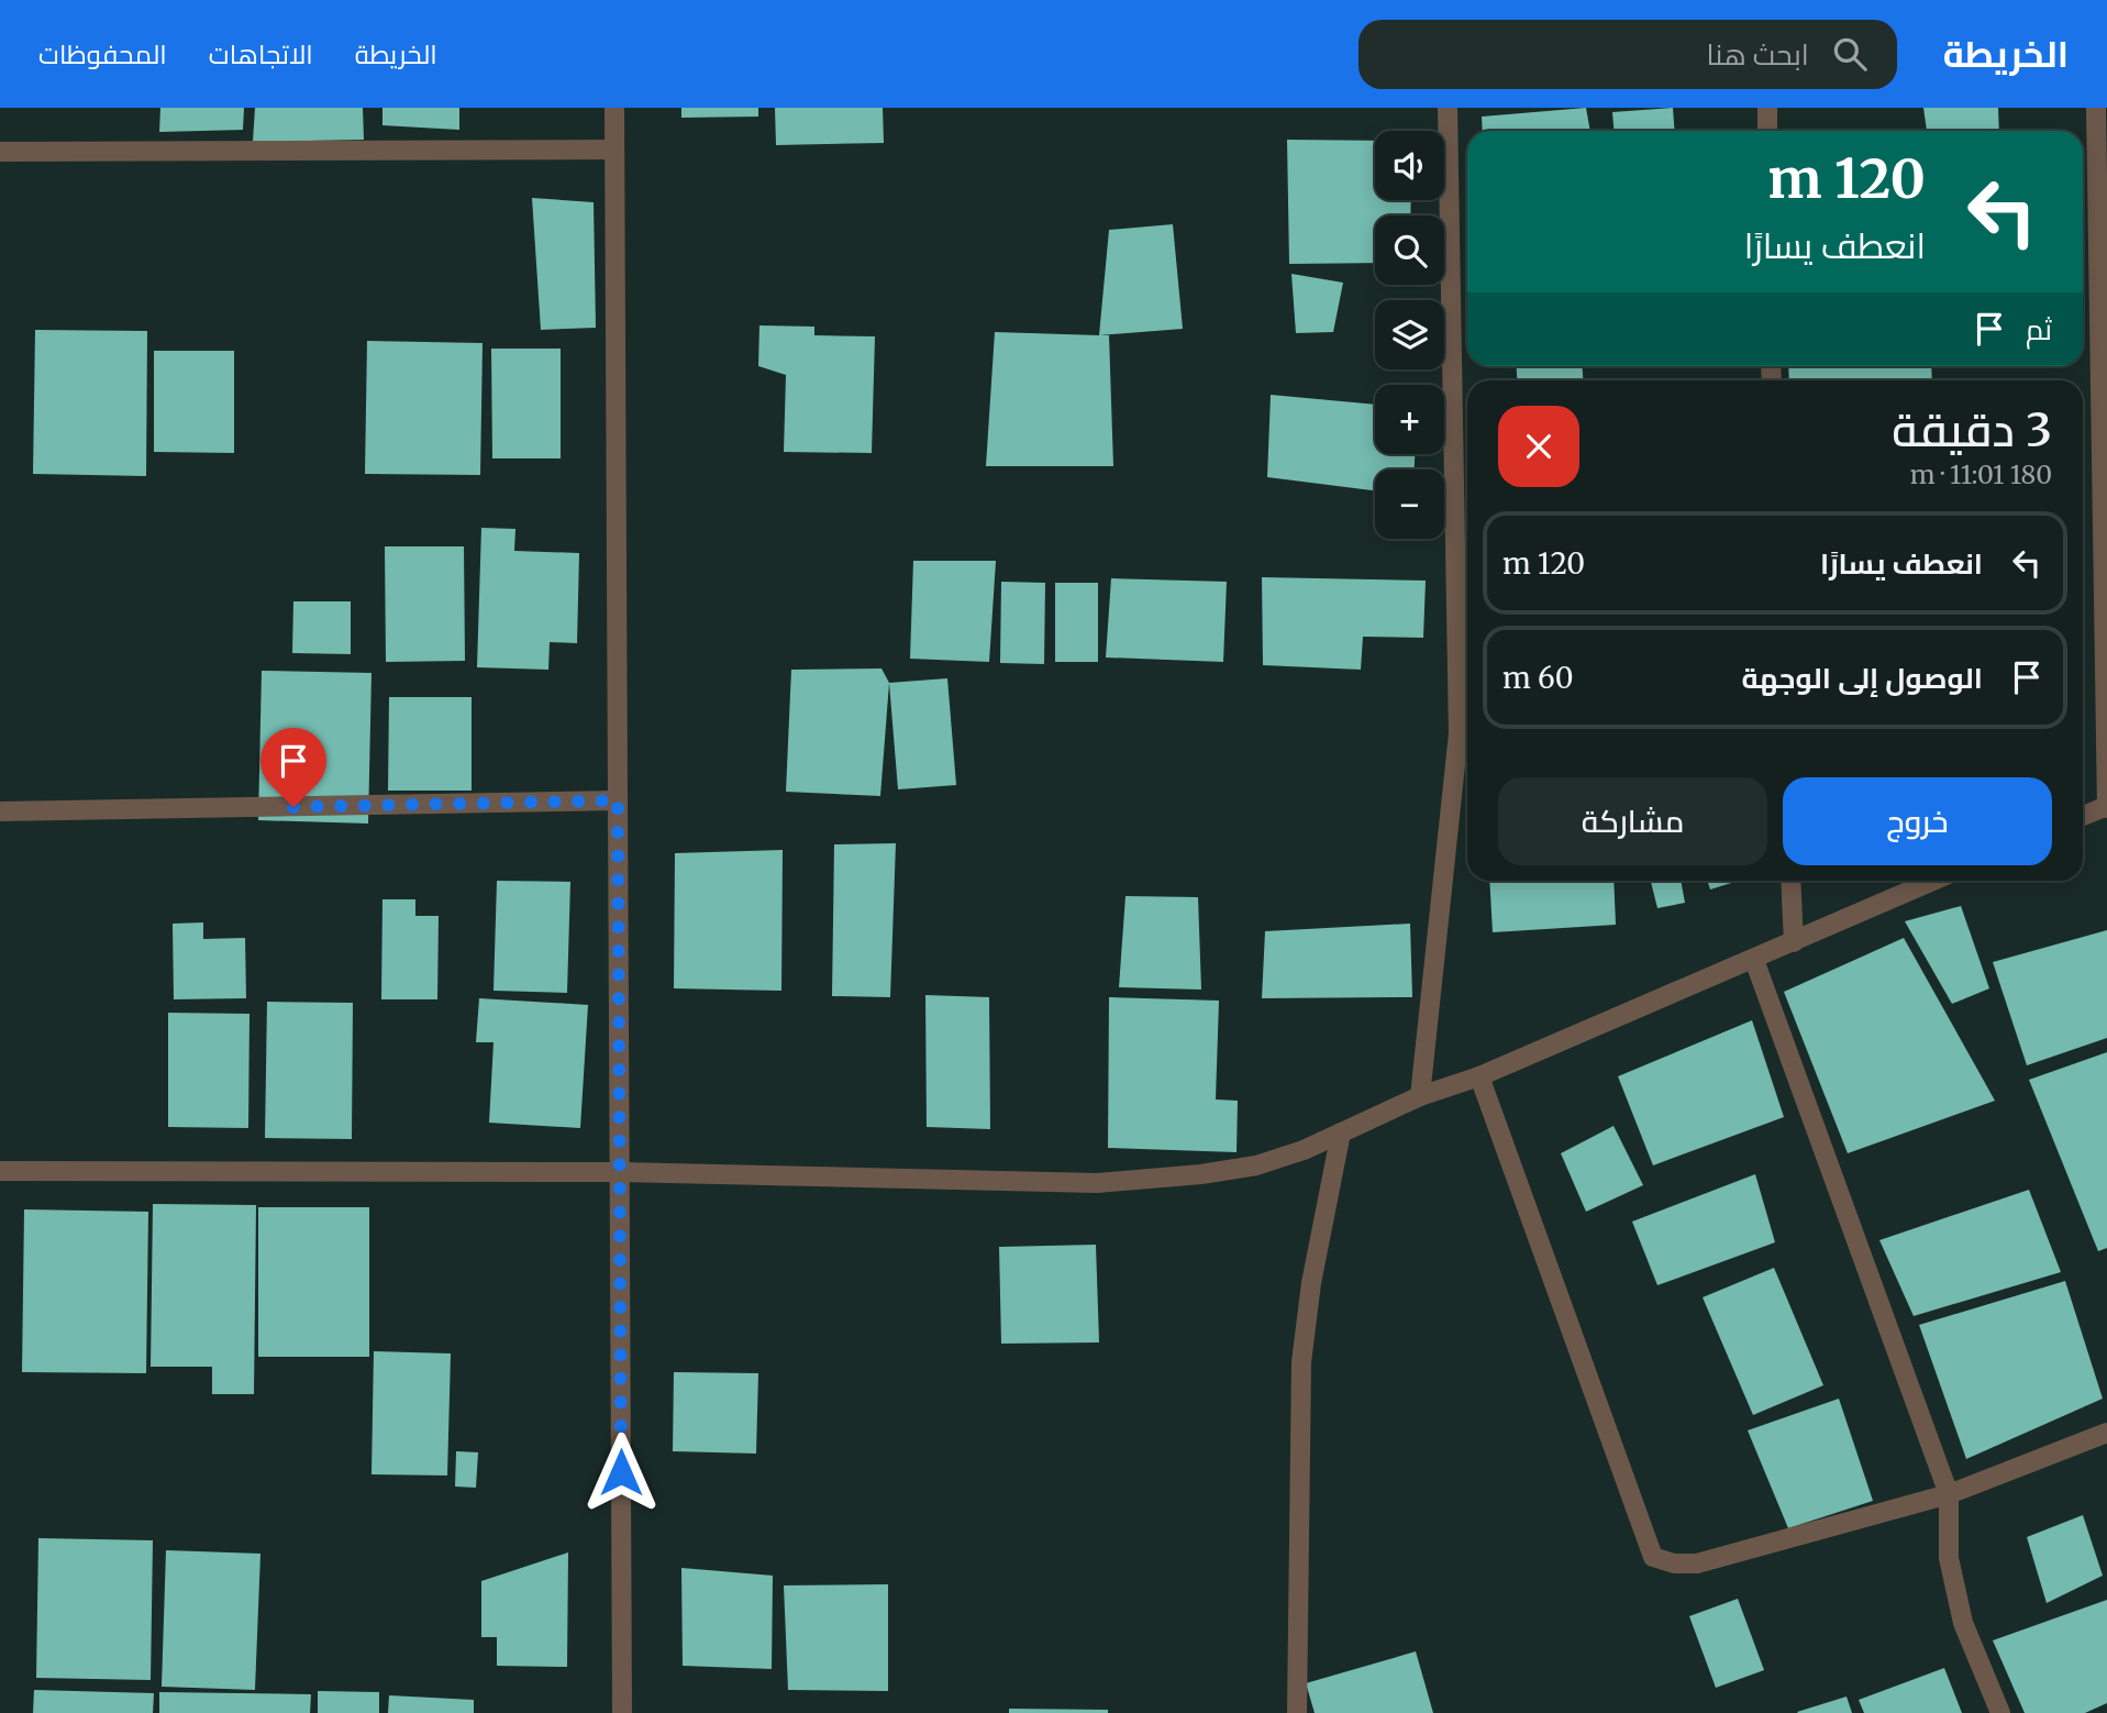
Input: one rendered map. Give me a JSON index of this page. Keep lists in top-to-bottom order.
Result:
{
  "page": {
    "header": "الخريطة",
    "search": "ابحث هنا",
    "nav": ["الخريطة", "الاتجاهات", "المحفوظات"],
    "map_buttons": ["+", "−"],
    "turn": ["120 m", "انعطف يسارًا"],
    "then": "ثم",
    "heading": ["3 دقيقة", "180 m · 11:01"],
    "list": [
      {
        "name": "انعطف يسارًا",
        "value": "120 m"
      },
      {
        "name": "الوصول إلى الوجهة",
        "value": "60 m"
      }
    ],
    "buttons": ["خروج", "مشاركة"]
  }
}
